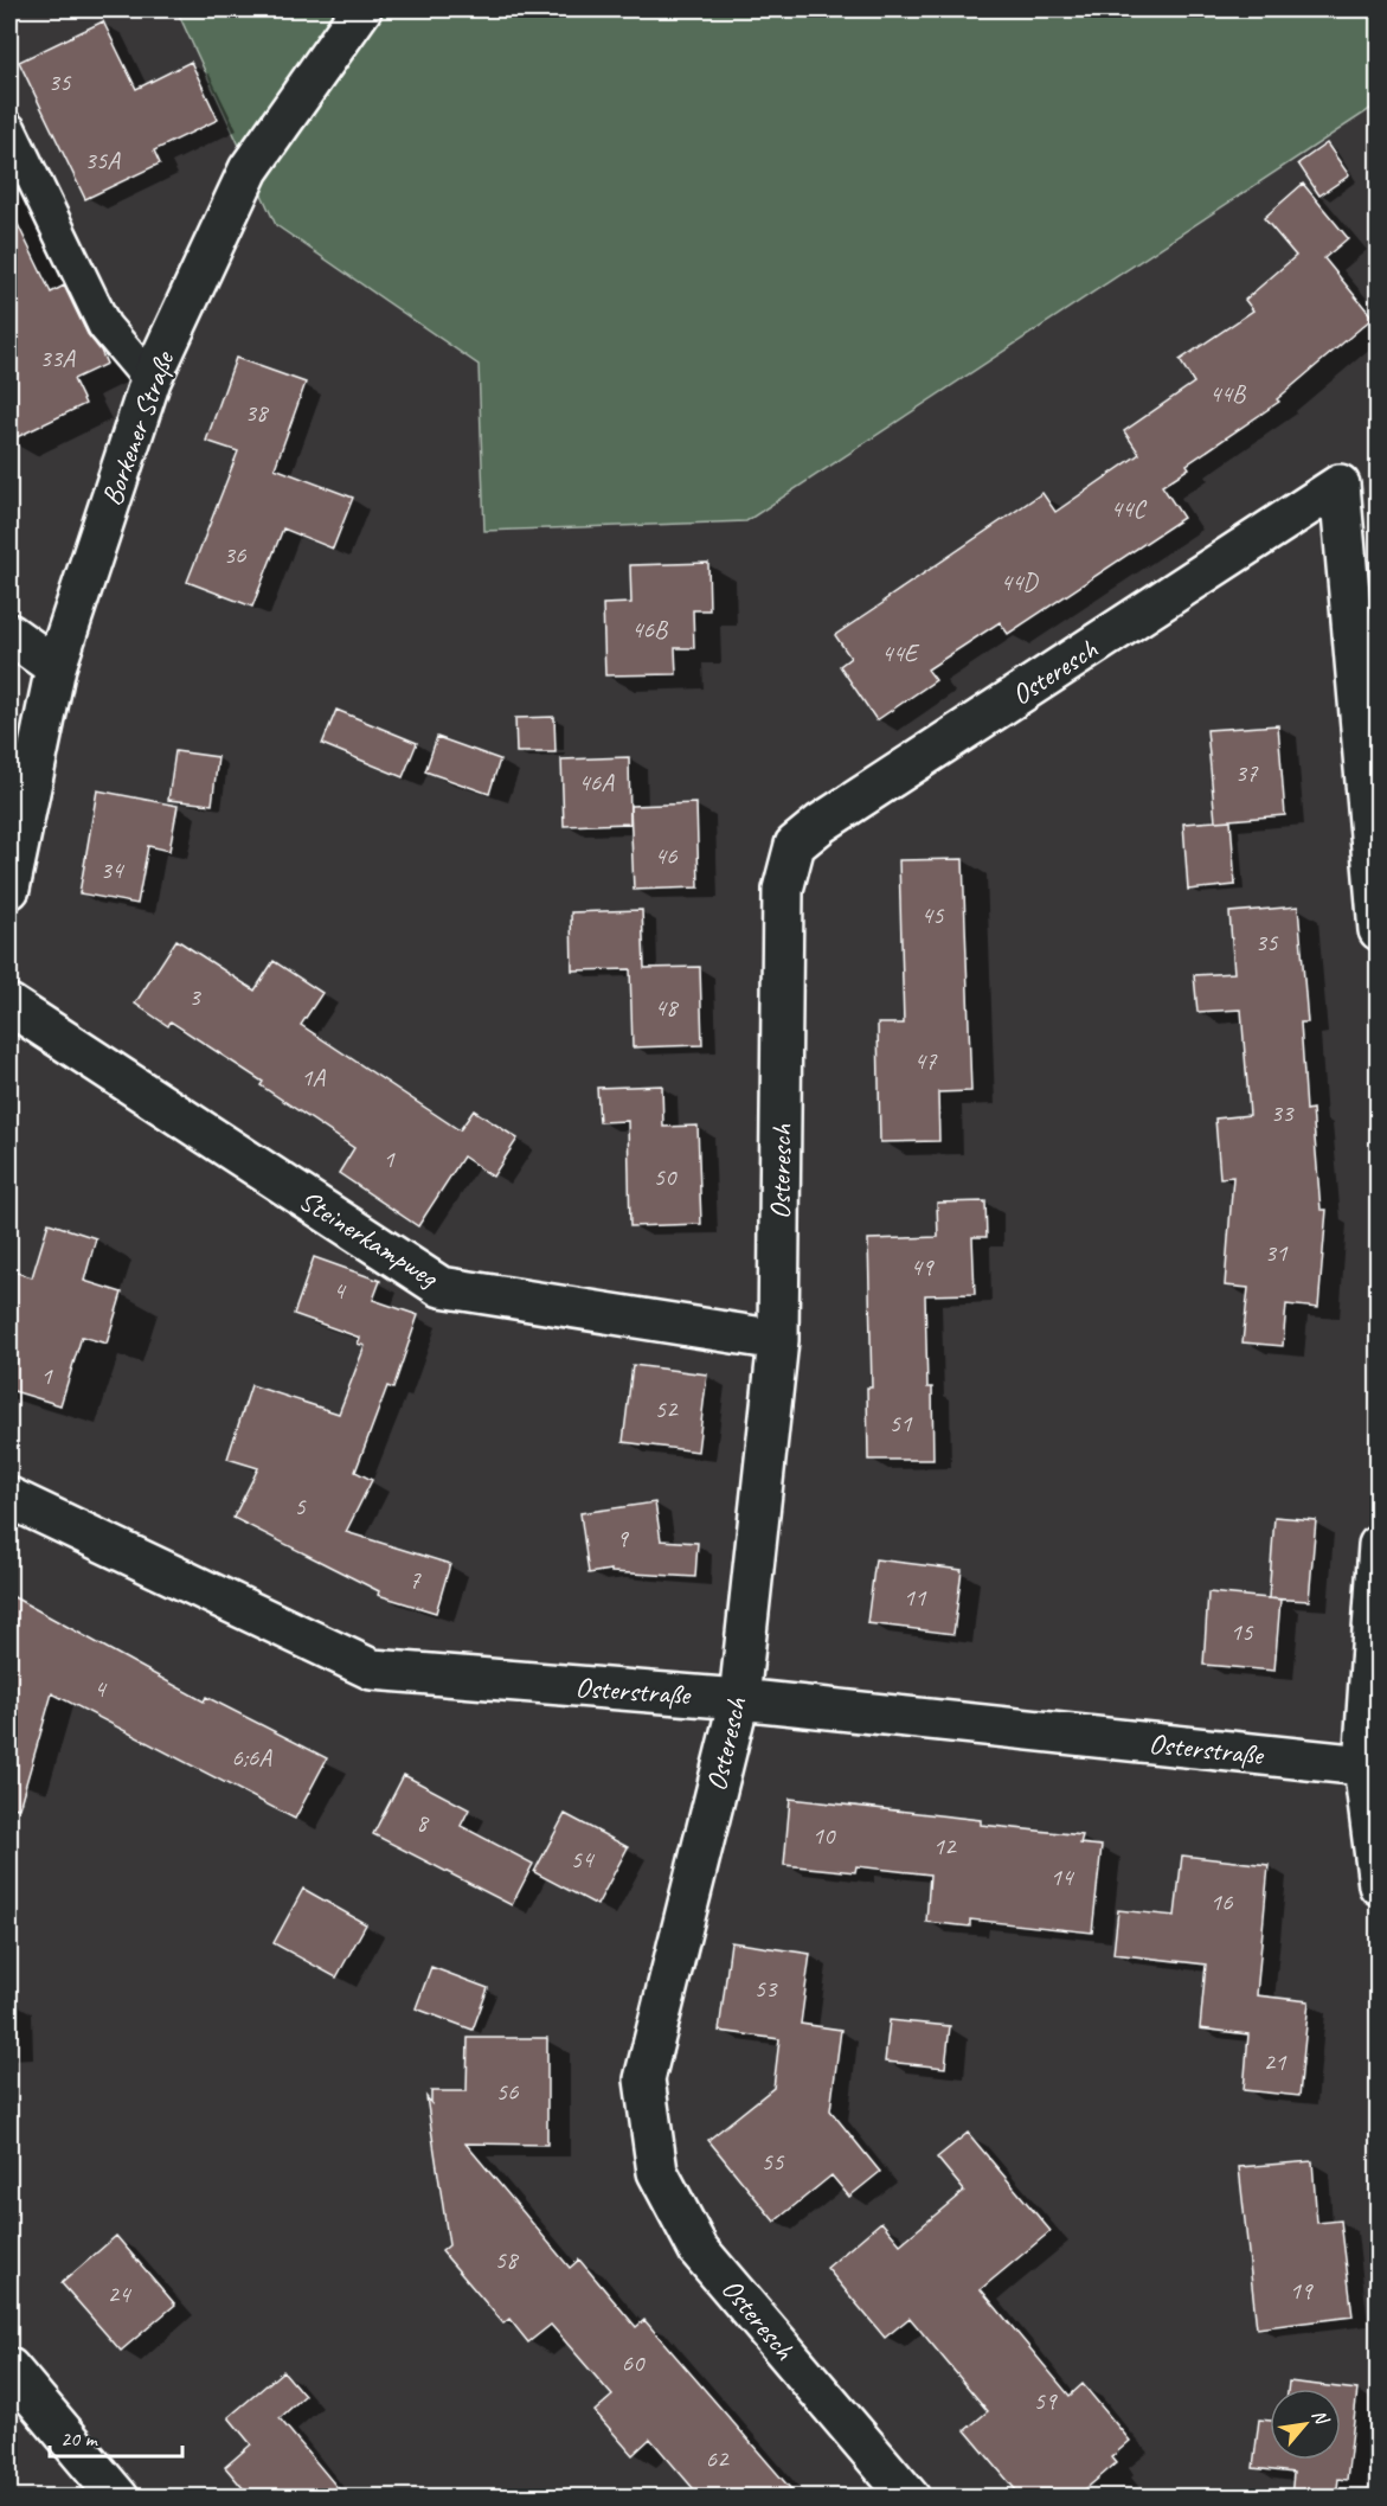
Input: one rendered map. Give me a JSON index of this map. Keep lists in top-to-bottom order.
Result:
{
  "streets": {
    "street": [
      "Borkener Straße",
      "Osteresch",
      "Steinerkampweg",
      "Osterstraße"
    ]
  },
  "crossings": [
    ["Osteresch", "Steinerkampweg"],
    ["Osteresch", "Osterstraße"]
  ],
  "house_numbers": [
    "35",
    "35A",
    "33A",
    "44B",
    "38",
    "44C",
    "36",
    "44D",
    "46B",
    "44E",
    "37",
    "46A",
    "46",
    "34",
    "45",
    "35",
    "3",
    "48",
    "47",
    "1A",
    "33",
    "1",
    "50",
    "31",
    "49",
    "4",
    "1",
    "52",
    "51",
    "5",
    "9",
    "7",
    "11",
    "15",
    "4",
    "6;6A",
    "8",
    "10",
    "12",
    "54",
    "14",
    "16",
    "53",
    "21",
    "56",
    "55",
    "58",
    "19",
    "24",
    "60",
    "59",
    "62"
  ],
  "scale_bar": "20 m",
  "north": "top right"
}
